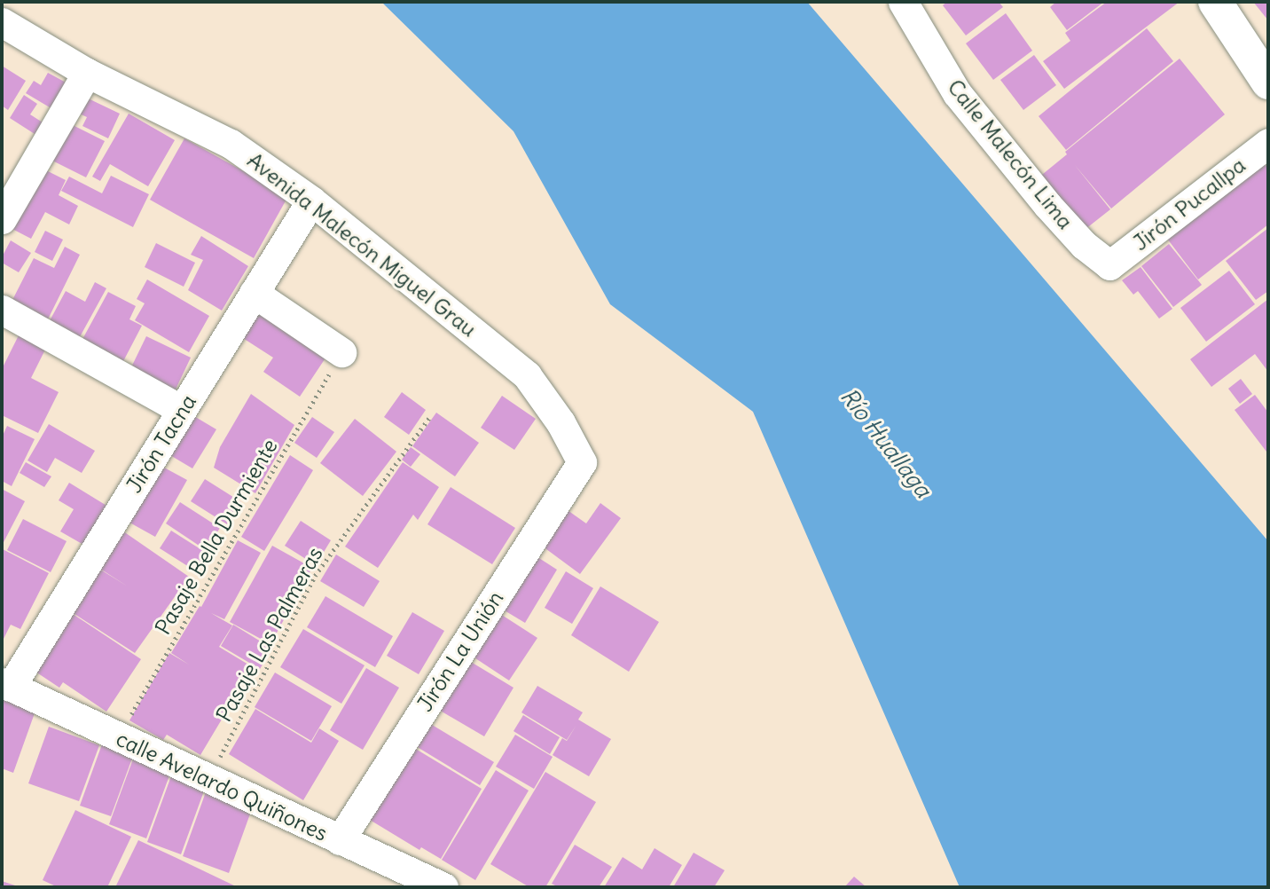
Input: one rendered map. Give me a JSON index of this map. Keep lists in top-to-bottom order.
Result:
{
  "streets": {
    "street": [
      "Calle Malecón Lima",
      "Jirón Pucallpa",
      "Avenida Malecón Miguel Grau",
      "Jirón Tacna",
      "Jirón La Unión",
      "calle Avelardo Quiñones"
    ],
    "path": ["Pasaje Bella Durmiente", "Pasaje Las Palmeras"]
  },
  "crossings": [
    ["Calle Malecón Lima", "Jirón Pucallpa"],
    ["Avenida Malecón Miguel Grau", "Jirón Tacna"],
    ["Avenida Malecón Miguel Grau", "Jirón La Unión"],
    ["Jirón Tacna", "calle Avelardo Quiñones"],
    ["Pasaje Bella Durmiente", "calle Avelardo Quiñones"],
    ["Pasaje Las Palmeras", "calle Avelardo Quiñones"],
    ["Jirón La Unión", "calle Avelardo Quiñones"]
  ],
  "water": ["Río Huallaga"]
}
